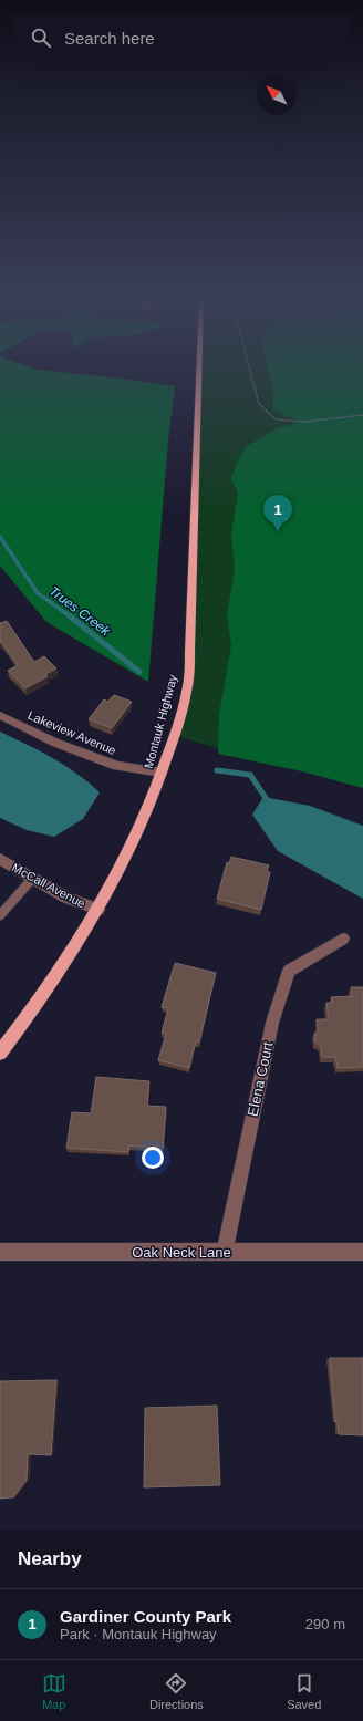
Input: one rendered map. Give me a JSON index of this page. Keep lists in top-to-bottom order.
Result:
{
  "streets": {
    "main road": ["Montauk Highway"],
    "street": [
      "Lakeview Avenue",
      "McCall Avenue",
      "Elena Court",
      "Oak Neck Lane"
    ]
  },
  "crossings": [
    ["Montauk Highway", "Lakeview Avenue"],
    ["Montauk Highway", "McCall Avenue"],
    ["Elena Court", "Oak Neck Lane"]
  ],
  "water": ["Trues Creek"],
  "north": "top left",
  "page": {
    "search": "Search here",
    "pins": "1",
    "heading": "Nearby",
    "list": [
      {
        "mark": "1",
        "name": "Gardiner County Park",
        "note": "Park · Montauk Highway",
        "value": "290 m"
      }
    ],
    "nav": ["Map", "Directions", "Saved"]
  }
}
